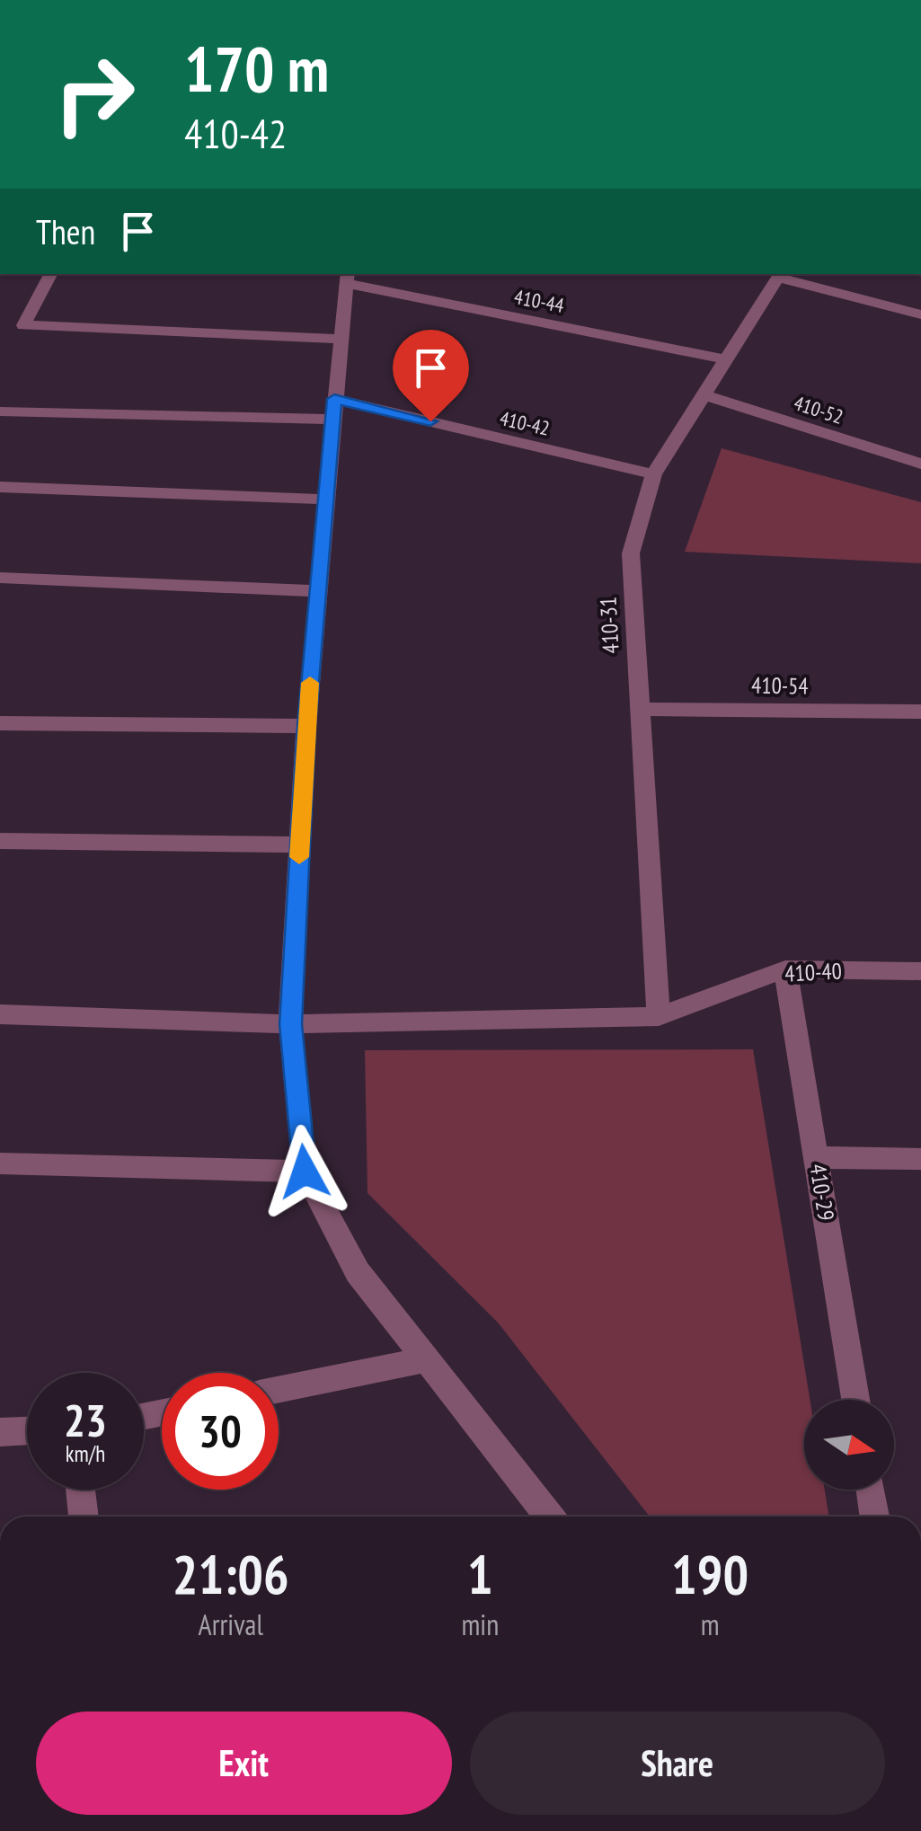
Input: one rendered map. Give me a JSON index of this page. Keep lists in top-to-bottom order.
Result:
{
  "streets": {
    "street": [
      "410-44",
      "410-52",
      "410-42",
      "410-31",
      "410-54",
      "410-40",
      "410-29"
    ]
  },
  "crossings": [
    ["410-44", "410-31"],
    ["410-52", "410-31"],
    ["410-42", "410-31"],
    ["410-31", "410-54"],
    ["410-31", "410-40"],
    ["410-40", "410-29"]
  ],
  "north": "right",
  "page": {
    "turn": ["170 m", "410-42"],
    "then": "Then",
    "speed": "23 km/h",
    "limit": "30",
    "eta": [
      "21:06",
      "Arrival",
      "1",
      "min",
      "190",
      "m"
    ],
    "buttons": ["Exit", "Share"]
  }
}
